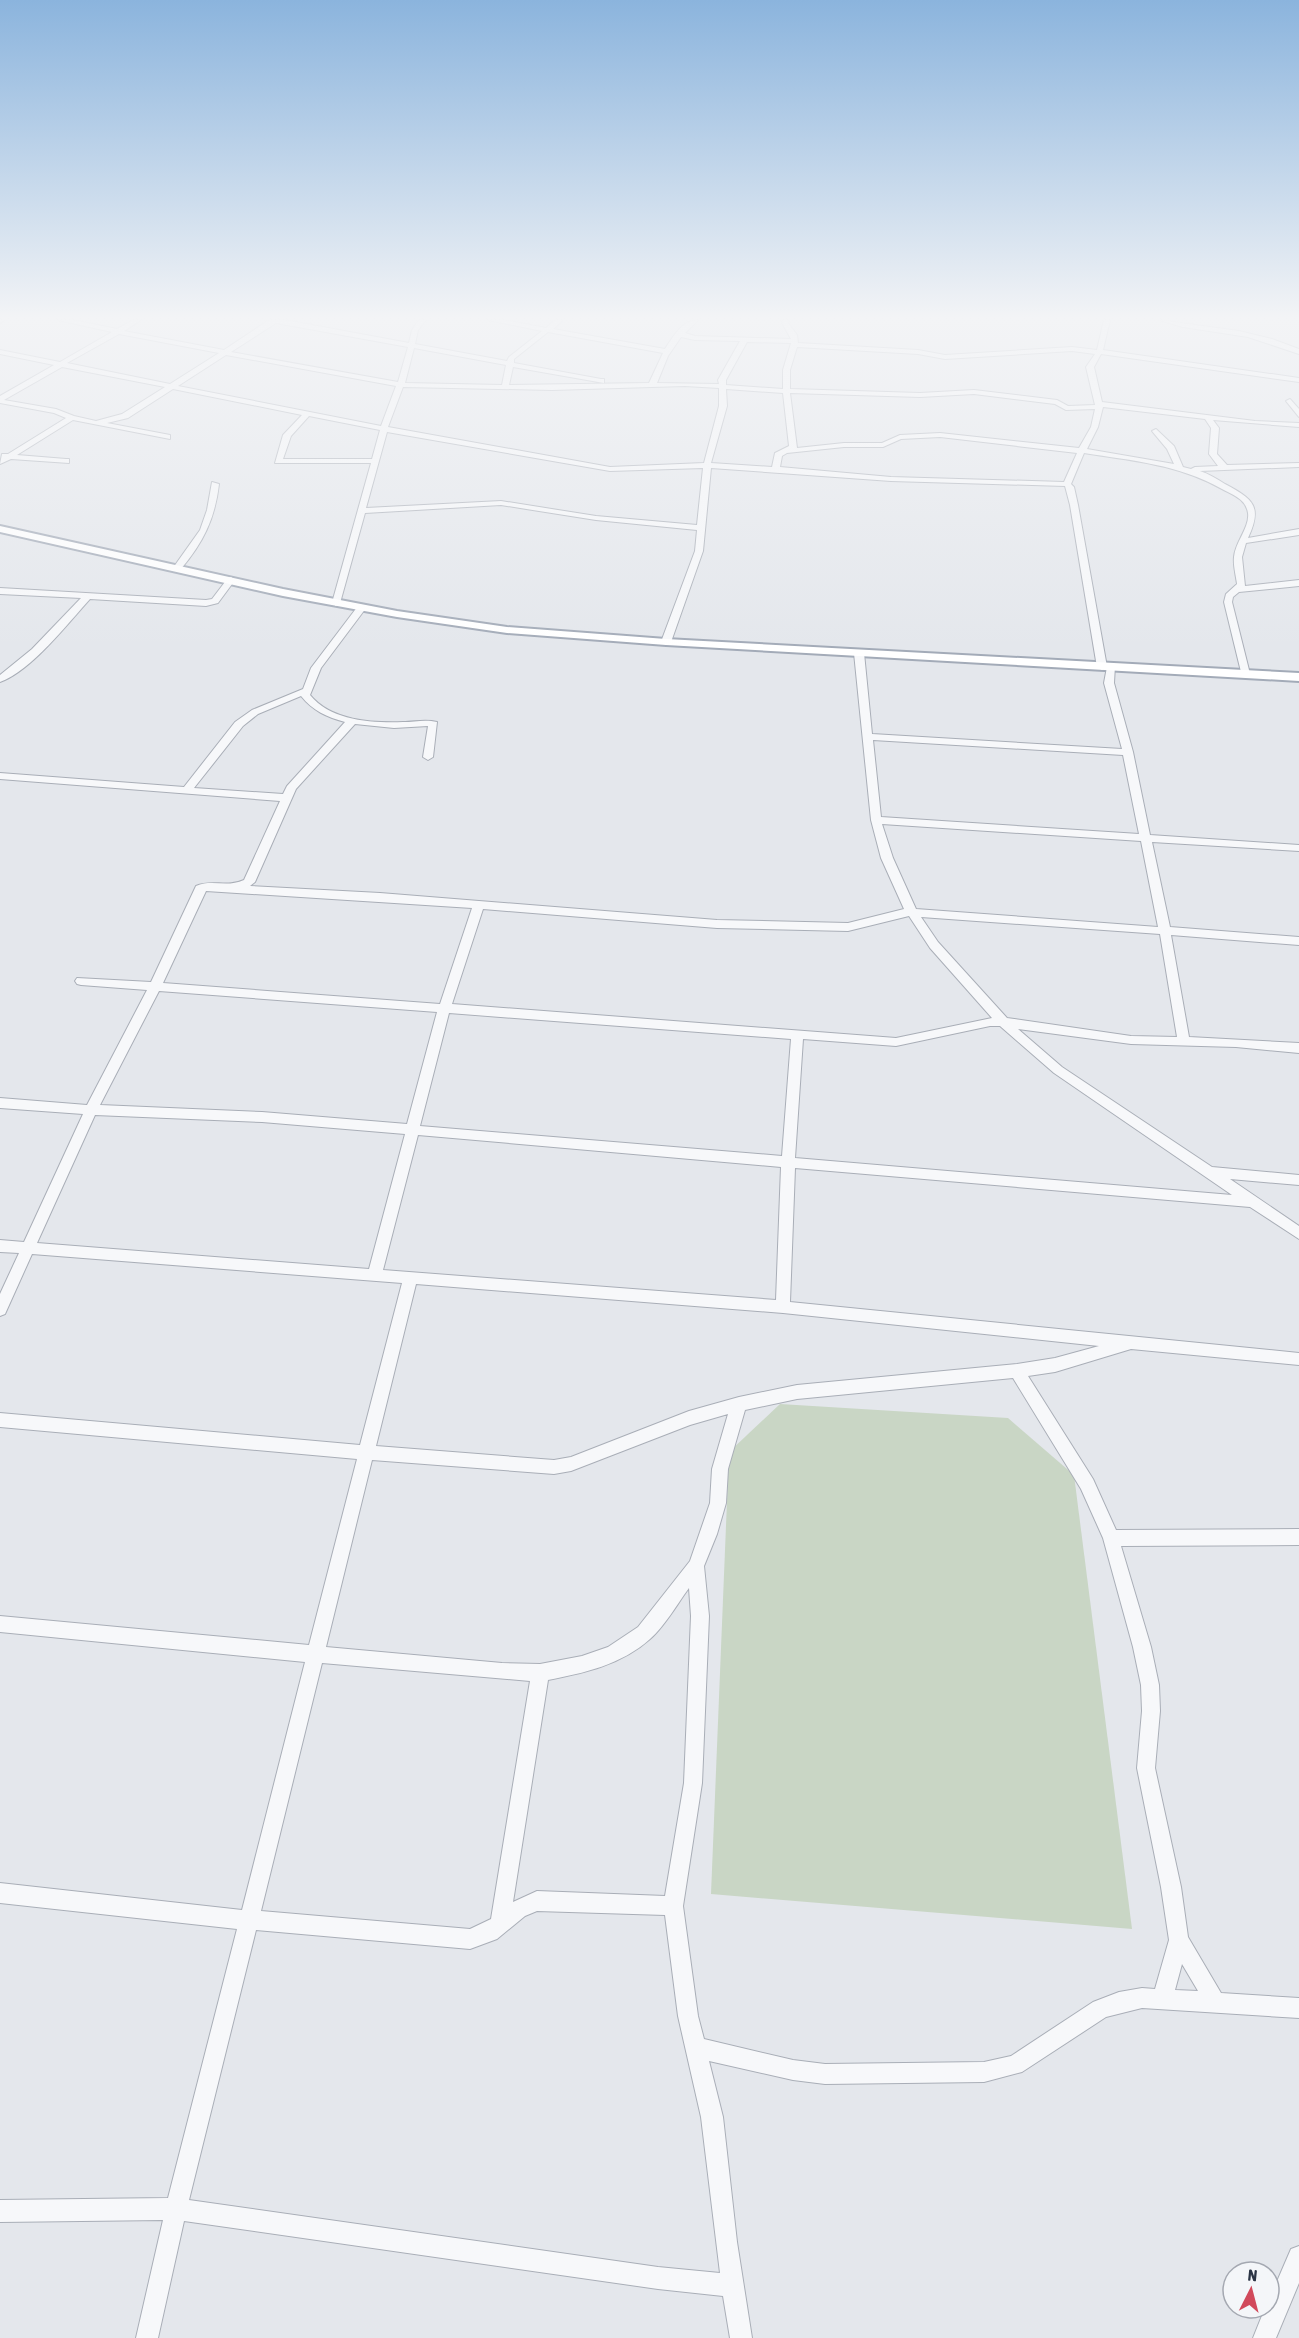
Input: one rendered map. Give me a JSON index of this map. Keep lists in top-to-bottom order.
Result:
{
  "north": "top"
}
